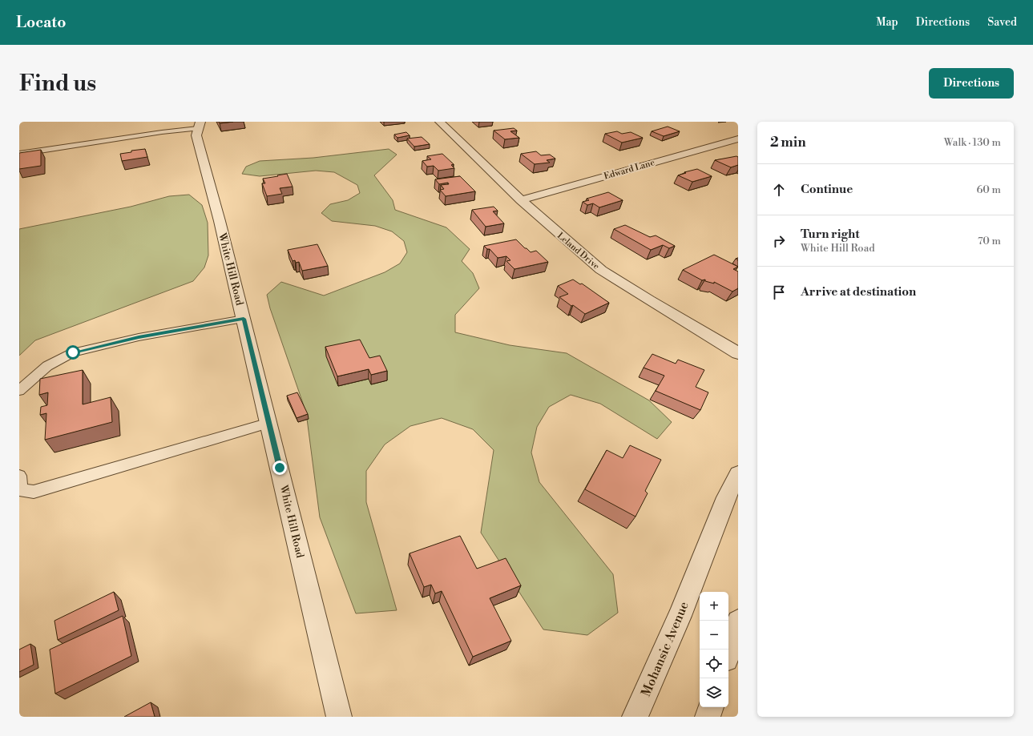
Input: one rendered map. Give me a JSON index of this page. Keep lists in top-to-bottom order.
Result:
{
  "streets": {
    "street": [
      "Edward Lane",
      "Leland Drive",
      "White Hill Road",
      "Mohansic Avenue"
    ]
  },
  "crossings": [
    ["Edward Lane", "Leland Drive"]
  ],
  "page": {
    "header": "Locato",
    "nav": ["Map", "Directions", "Saved"],
    "buttons": "Directions",
    "title": "Find us",
    "heading": ["2 min", "Walk · 130 m"],
    "list": [
      ["Continue", "60 m"],
      ["Turn right", "White Hill Road", "70 m"],
      "Arrive at destination"
    ],
    "map_buttons": ["+", "−"]
  }
}
